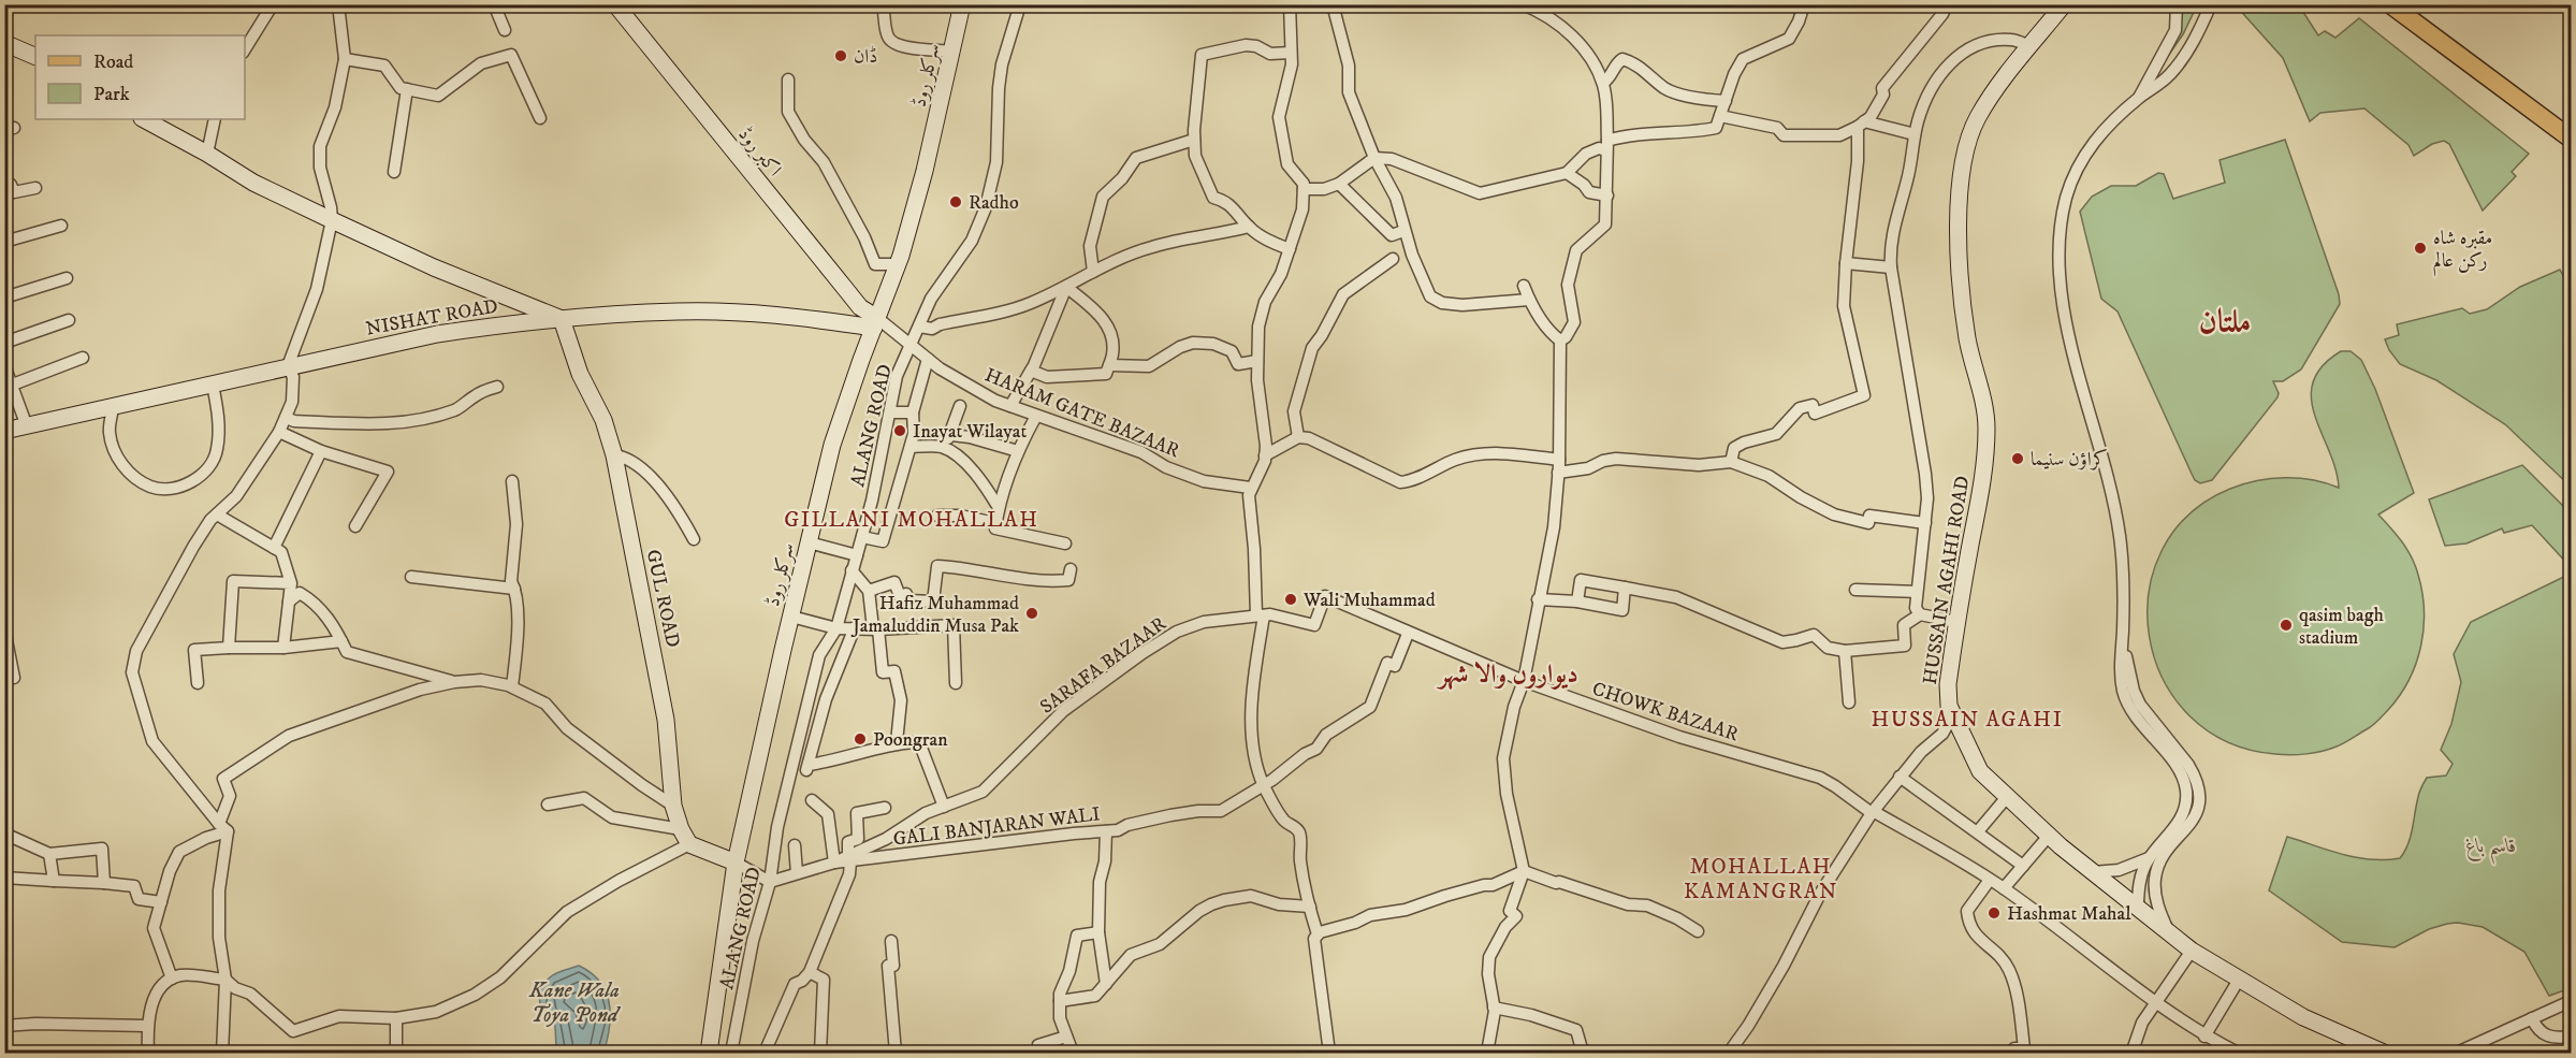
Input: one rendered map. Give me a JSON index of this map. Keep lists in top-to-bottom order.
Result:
{
  "streets": {
    "main road": [
      "سرکلر روڈ",
      "اکبر روڈ",
      "NISHAT ROAD",
      "HUSSAIN AGAHI ROAD",
      "GUL ROAD"
    ],
    "street": [
      "HARAM GATE BAZAAR",
      "ALANG ROAD",
      "SARAFA BAZAAR",
      "CHOWK BAZAAR",
      "GALI BANJARAN WALI"
    ]
  },
  "crossings": [
    ["سرکلر روڈ", "اکبر روڈ"],
    ["سرکلر روڈ", "NISHAT ROAD"],
    ["سرکلر روڈ", "HARAM GATE BAZAAR"],
    ["اکبر روڈ", "NISHAT ROAD"],
    ["اکبر روڈ", "HARAM GATE BAZAAR"],
    ["NISHAT ROAD", "HARAM GATE BAZAAR"],
    ["NISHAT ROAD", "GUL ROAD"],
    ["HARAM GATE BAZAAR", "ALANG ROAD"],
    ["ALANG ROAD", "SARAFA BAZAAR"],
    ["SARAFA BAZAAR", "CHOWK BAZAAR"],
    ["SARAFA BAZAAR", "GALI BANJARAN WALI"],
    ["CHOWK BAZAAR", "GALI BANJARAN WALI"]
  ],
  "districts": [
    "ملتان",
    "GILLANI MOHALLAH",
    "دیواروں والا شہر",
    "HUSSAIN AGAHI",
    "MOHALLAH KAMANGRAN"
  ],
  "water": ["Kane Wala Toya Pond"],
  "parks": ["قاسم باغ"],
  "places": [
    "ڈان",
    "Radho",
    "مقبرہ شاہ رکن عالم",
    "Inayat Wilayat",
    "کراؤن سنیما",
    "Wali Muhammad",
    "Hafiz Muhammad Jamaluddin Musa Pak",
    "qasim bagh stadium",
    "Poongran",
    "Hashmat Mahal"
  ],
  "legend": ["Road", "Park"]
}
